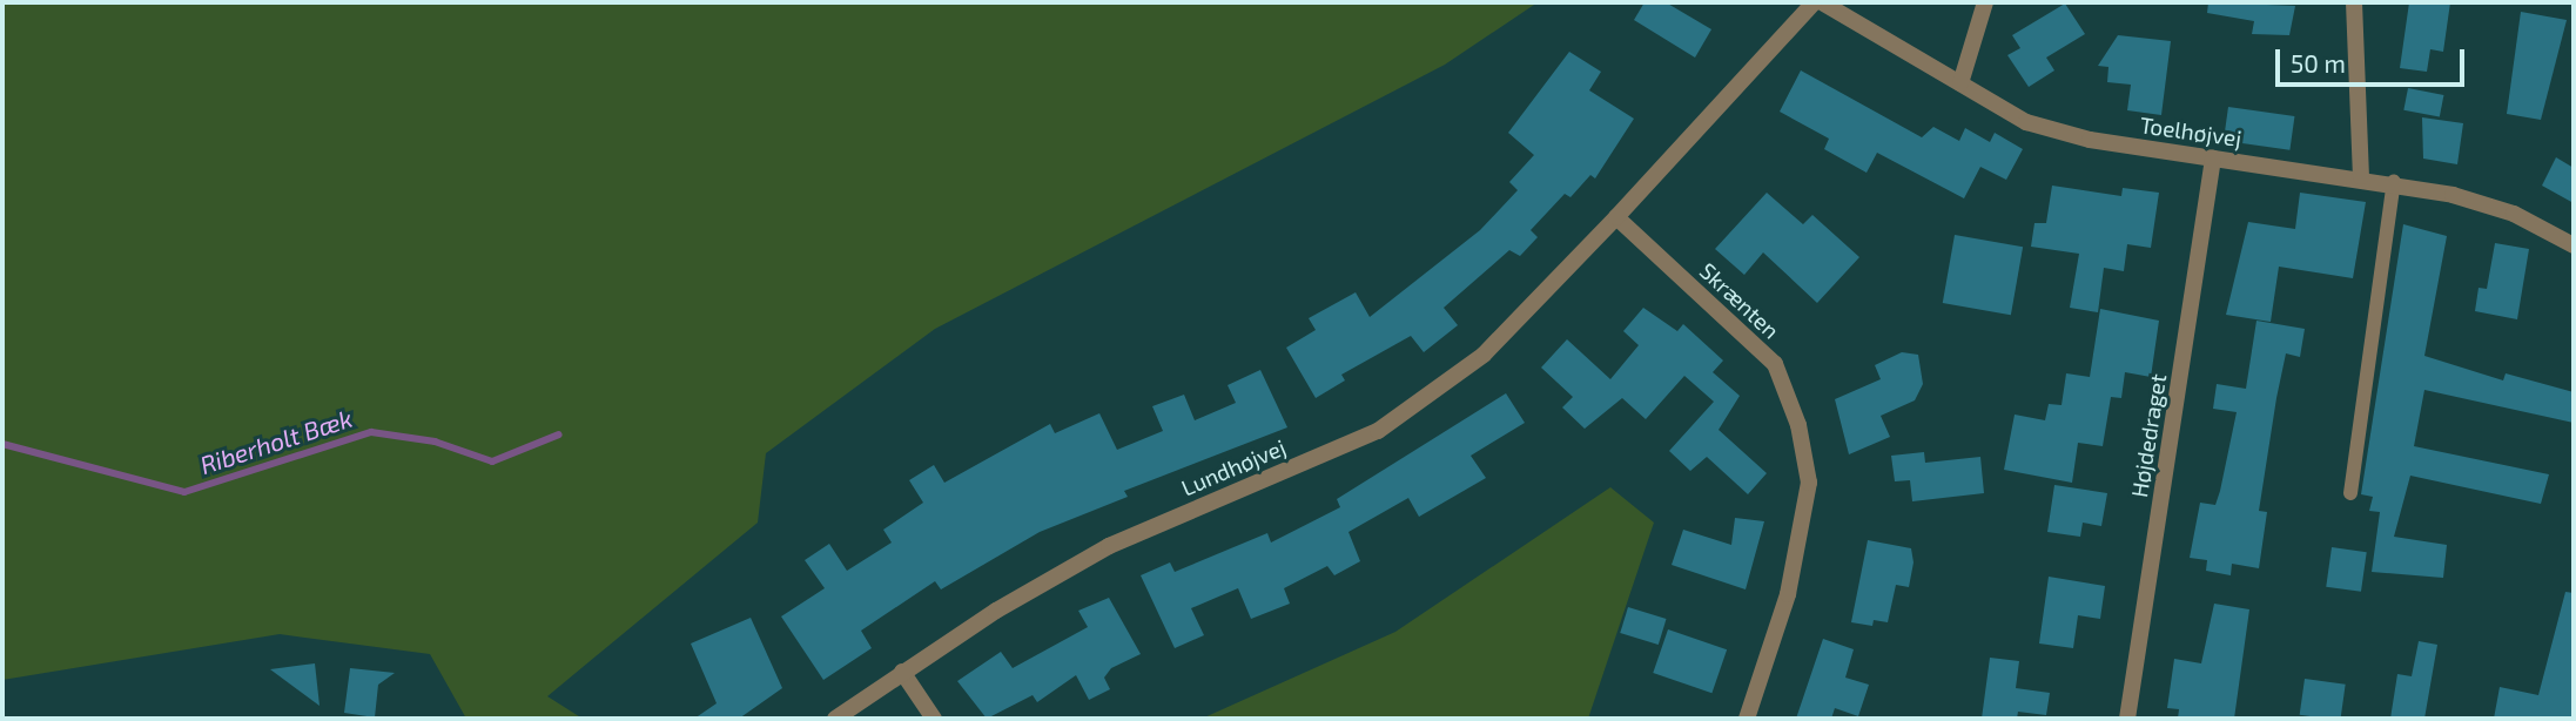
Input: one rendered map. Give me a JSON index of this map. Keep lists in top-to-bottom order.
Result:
{
  "streets": {
    "street": [
      "Toelhøjvej",
      "Skrænten",
      "Højdedraget",
      "Lundhøjvej"
    ]
  },
  "crossings": [
    ["Toelhøjvej", "Højdedraget"],
    ["Skrænten", "Lundhøjvej"]
  ],
  "water": ["Riberholt Bæk"],
  "scale_bar": "50 m"
}
